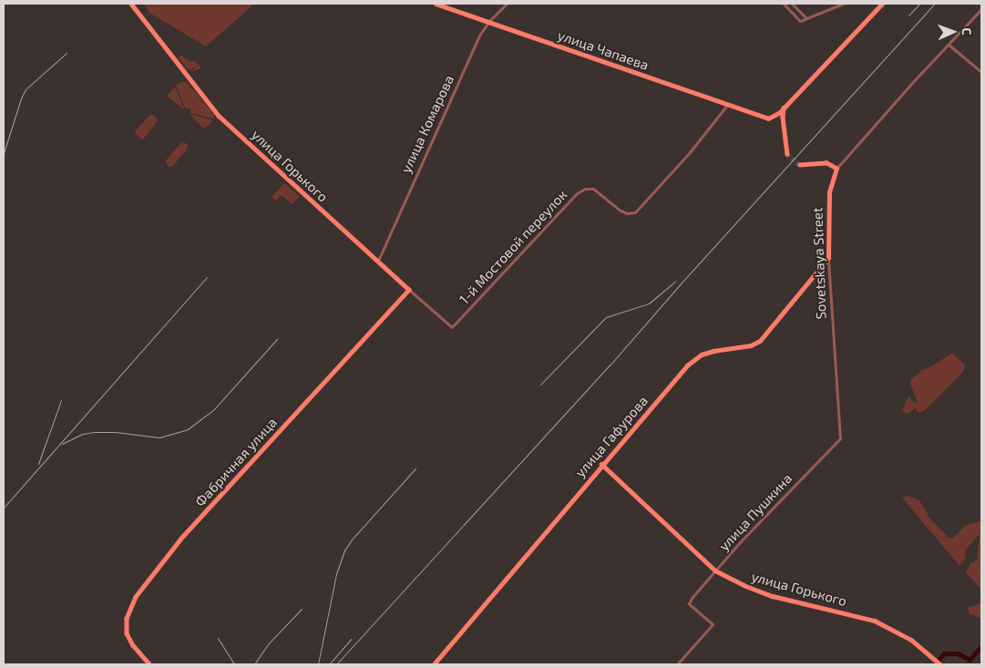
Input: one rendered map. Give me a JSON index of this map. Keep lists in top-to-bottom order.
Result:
{
  "streets": {
    "main road": [
      "улица Чапаева",
      "улица Горького",
      "Sovetskaya Street",
      "улица Гафурова",
      "Фабричная улица"
    ],
    "street": ["улица Комарова", "1-й Мостовой переулок", "улица Пушкина"]
  },
  "crossings": [
    ["улица Чапаева", "улица Комарова"],
    ["улица Чапаева", "1-й Мостовой переулок"],
    ["улица Комарова", "улица Горького"],
    ["улица Горького", "1-й Мостовой переулок"],
    ["улица Горького", "улица Гафурова"],
    ["улица Горького", "Фабричная улица"],
    ["улица Горького", "улица Пушкина"],
    ["Sovetskaya Street", "улица Гафурова"],
    ["Sovetskaya Street", "улица Пушкина"]
  ],
  "north": "right"
}
